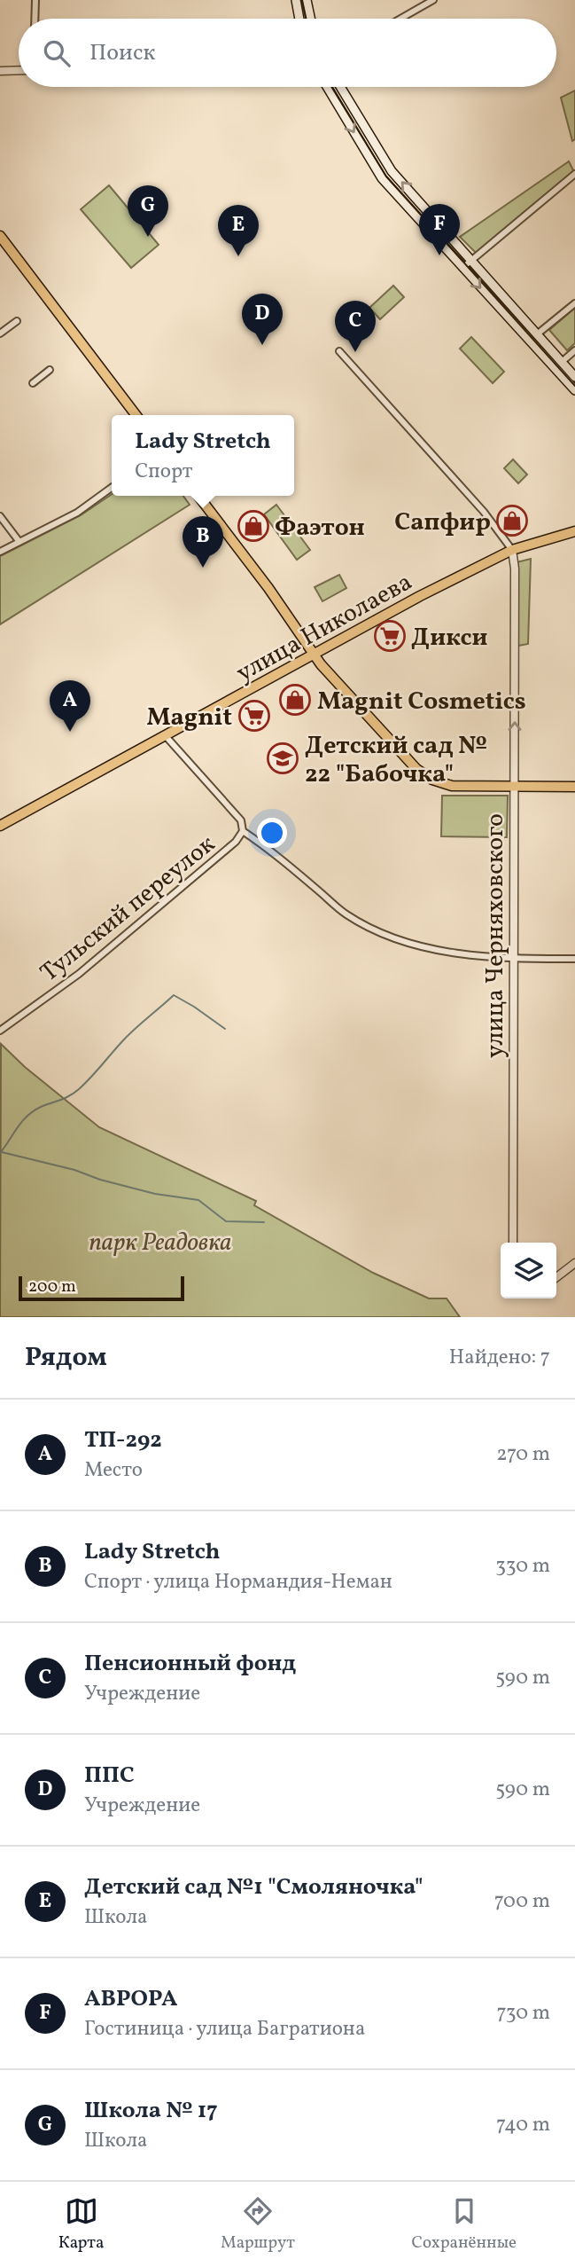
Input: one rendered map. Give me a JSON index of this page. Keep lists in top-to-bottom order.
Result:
{
  "streets": {
    "main road": ["улица Николаева"],
    "street": ["Тульский переулок", "улица Черняховского"]
  },
  "crossings": [
    ["улица Николаева", "улица Черняховского"]
  ],
  "parks": ["парк Реадовка"],
  "places": {
    "shop": ["Сапфир", "Фаэтон", "Magnit Cosmetics"],
    "supermarket": ["Дикси", "Magnit"],
    "school or university": ["Детский сад № 22 \"Бабочка\""]
  },
  "scale_bar": "200 m",
  "page": {
    "search": "Поиск",
    "pins": [
      "G",
      "F",
      "E",
      "D",
      "C",
      "B",
      "A"
    ],
    "popup": ["Lady Stretch", "Спорт"],
    "scale": "200 m",
    "heading": ["Рядом", "Найдено: 7"],
    "list": [
      {
        "mark": "A",
        "name": "ТП-292",
        "note": "Место",
        "value": "270 m"
      },
      {
        "mark": "B",
        "name": "Lady Stretch",
        "note": "Спорт · улица Нормандия-Неман",
        "value": "330 m"
      },
      {
        "mark": "C",
        "name": "Пенсионный фонд",
        "note": "Учреждение",
        "value": "590 m"
      },
      {
        "mark": "D",
        "name": "ППС",
        "note": "Учреждение",
        "value": "590 m"
      },
      {
        "mark": "E",
        "name": "Детский сад №1 \"Смоляночка\"",
        "note": "Школа",
        "value": "700 m"
      },
      {
        "mark": "F",
        "name": "ABPOPA",
        "note": "Гостиница · улица Багратиона",
        "value": "730 m"
      },
      {
        "mark": "G",
        "name": "Школа № 17",
        "note": "Школа",
        "value": "740 m"
      }
    ],
    "nav": ["Карта", "Маршрут", "Сохранённые"]
  }
}
